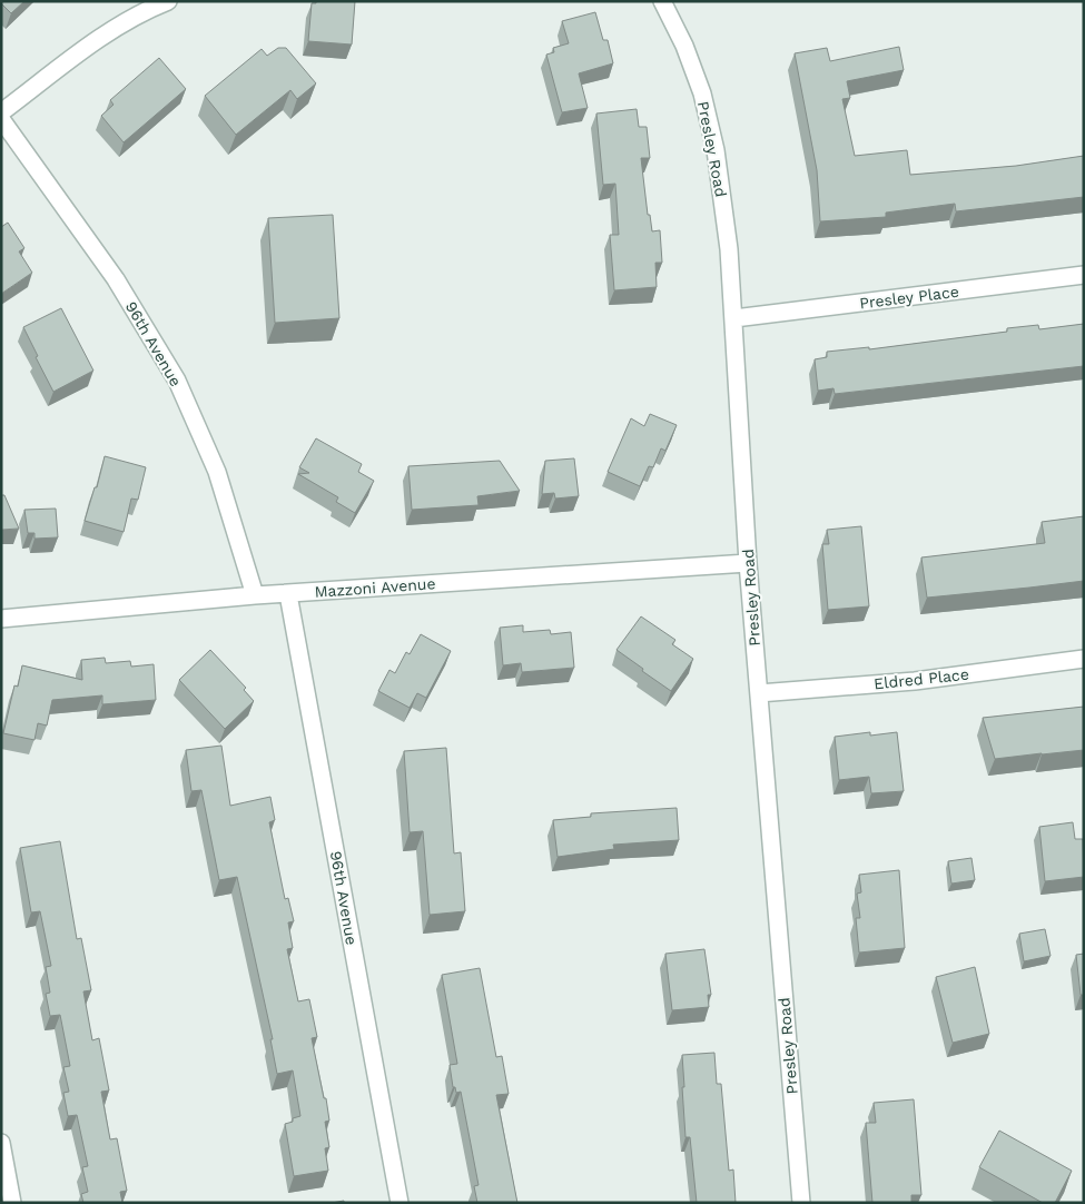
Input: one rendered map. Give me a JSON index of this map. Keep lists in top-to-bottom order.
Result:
{
  "streets": {
    "street": [
      "Presley Road",
      "Presley Place",
      "96th Avenue",
      "Mazzoni Avenue",
      "Eldred Place"
    ]
  },
  "crossings": [
    ["Presley Road", "Presley Place"],
    ["Presley Road", "Mazzoni Avenue"],
    ["Presley Road", "Eldred Place"],
    ["96th Avenue", "Mazzoni Avenue"]
  ]
}
